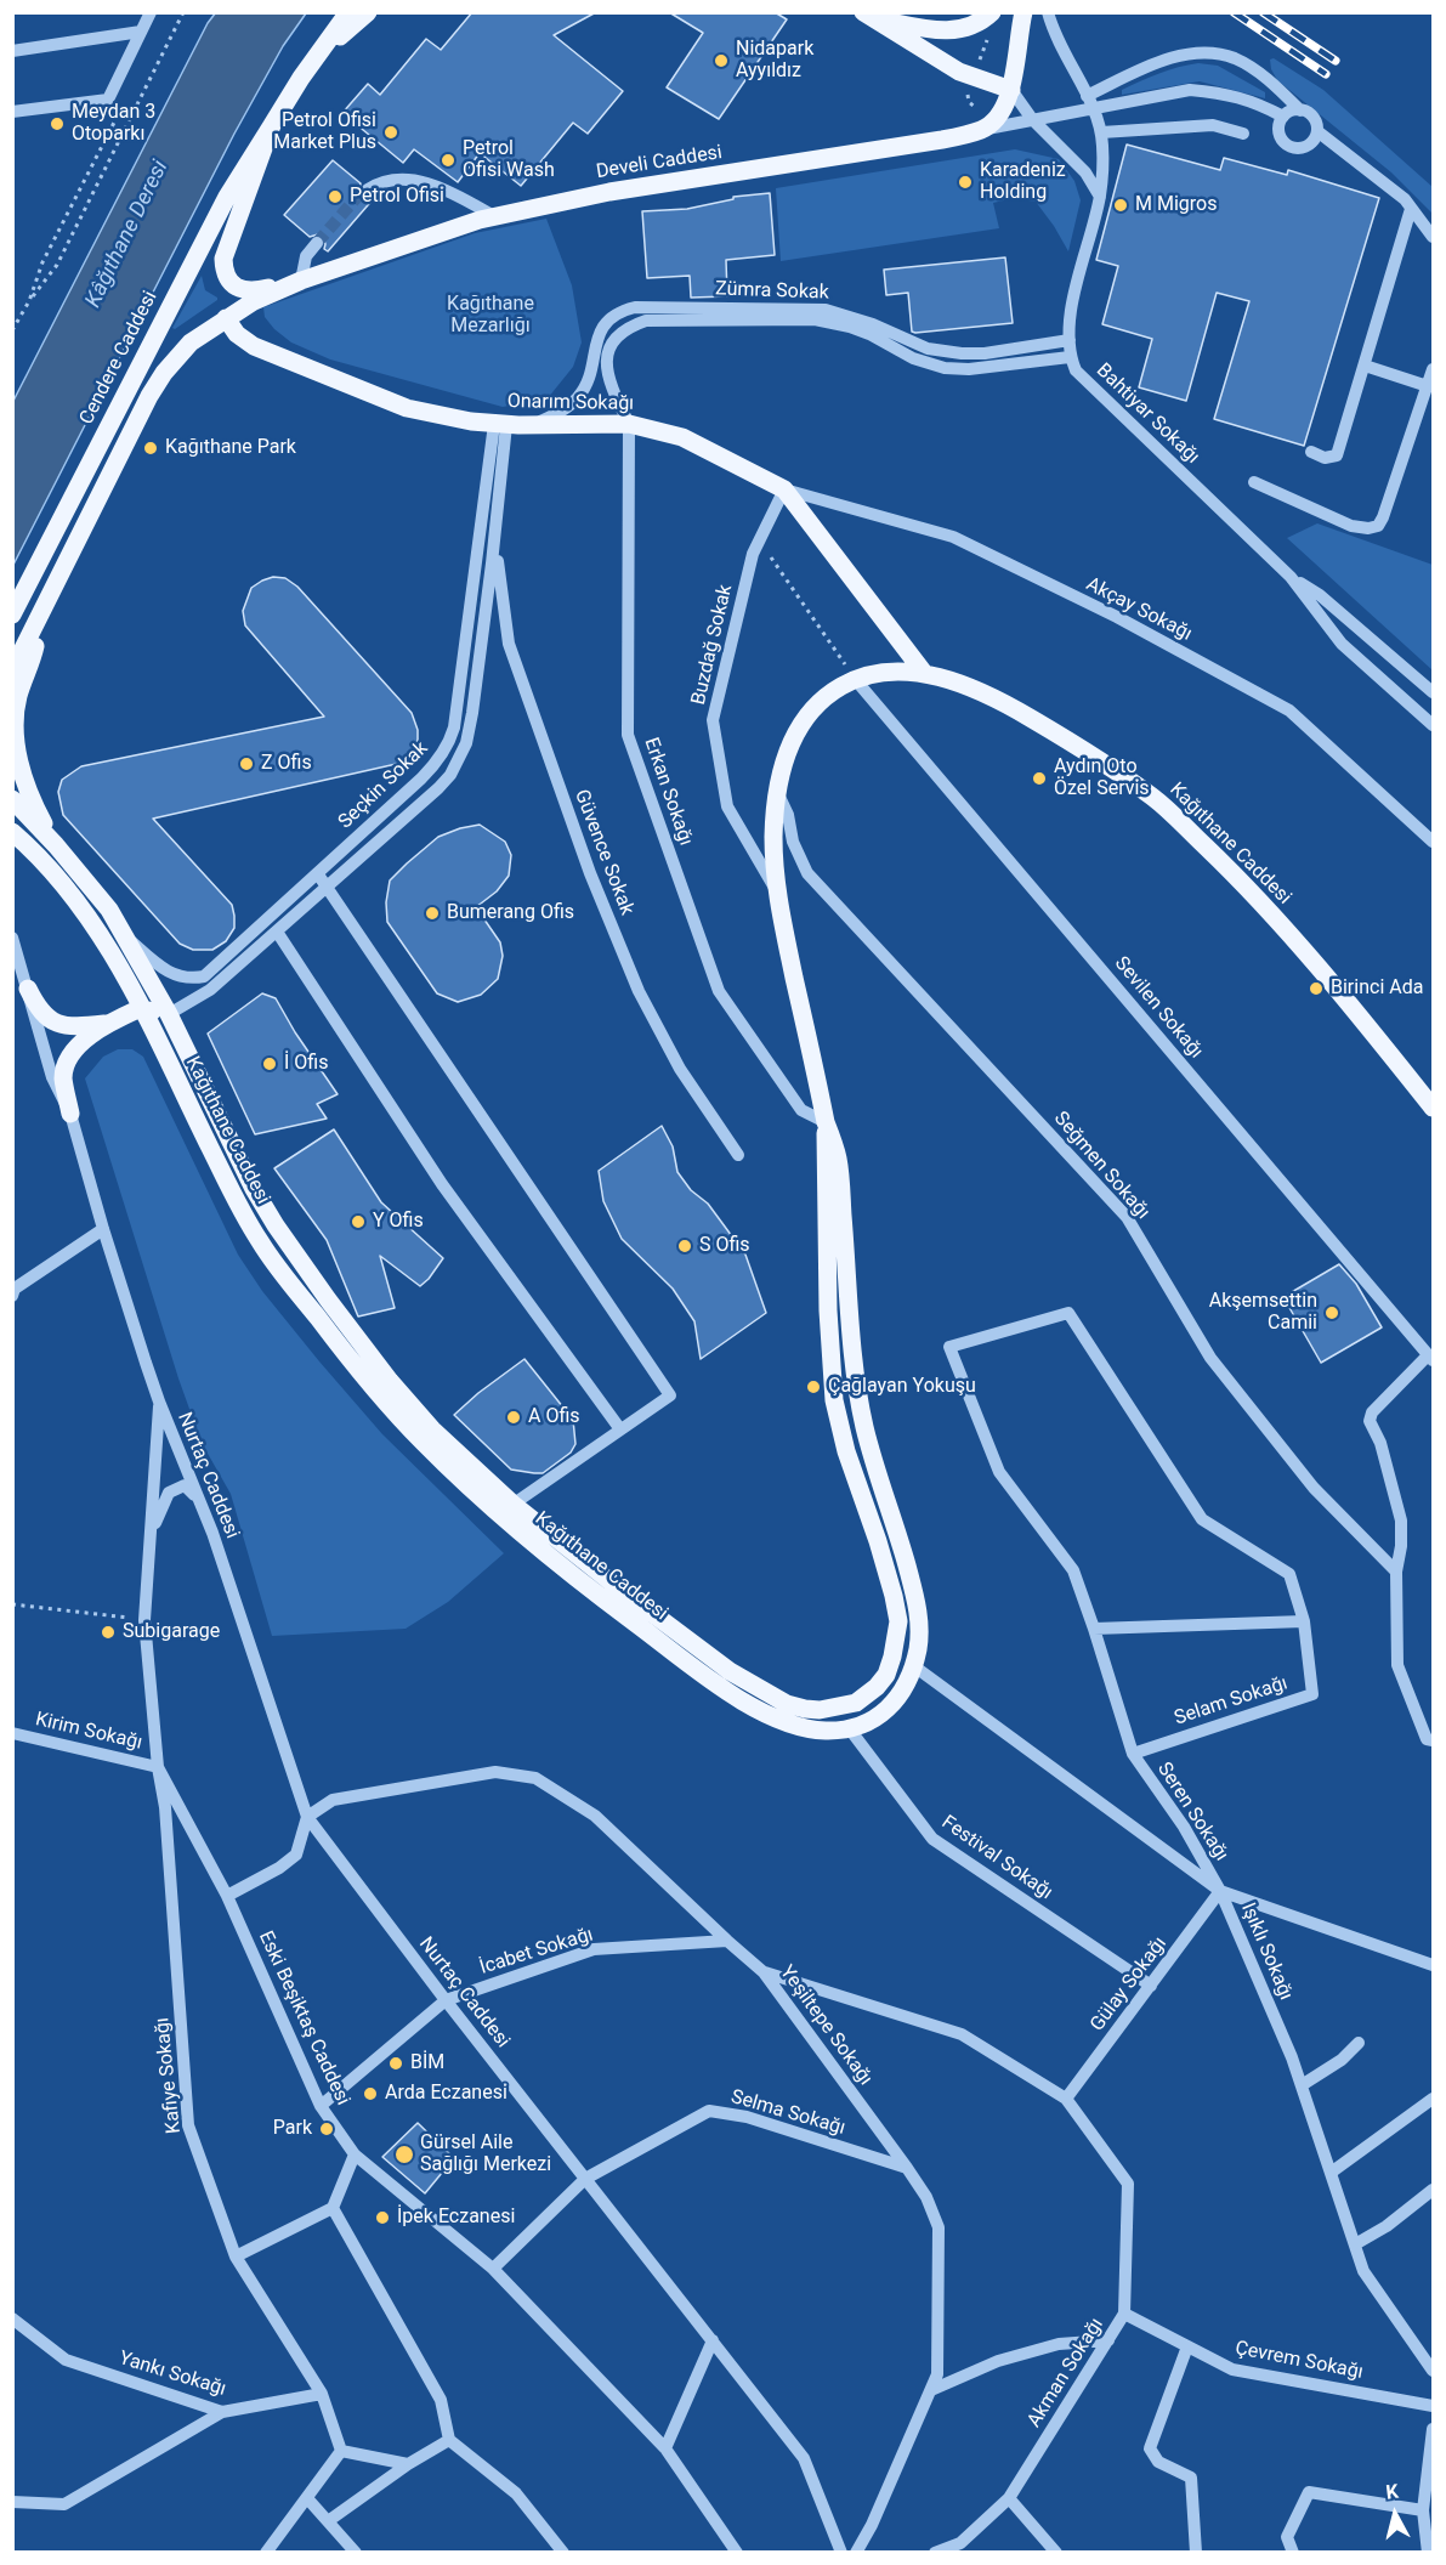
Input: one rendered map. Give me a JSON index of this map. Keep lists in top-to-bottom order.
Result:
{
  "streets": {
    "main road": [
      "Develi Caddesi",
      "Cendere Caddesi",
      "Onarım Sokağı",
      "Kağıthane Caddesi"
    ],
    "street": [
      "Zümra Sokak",
      "Bahtiyar Sokağı",
      "Akçay Sokağı",
      "Buzdağ Sokak",
      "Seçkin Sokak",
      "Erkan Sokağı",
      "Güvence Sokak",
      "Sevilen Sokağı",
      "Seğmen Sokağı",
      "Nurtaç Caddesi",
      "Selam Sokağı",
      "Kirim Sokağı",
      "Seren Sokağı",
      "Festival Sokağı",
      "İcabet Sokağı",
      "Işıklı Sokağı",
      "Gülay Sokağı",
      "Eski Beşiktaş Caddesi",
      "Yeşiltepe Sokağı",
      "Kafiye Sokağı",
      "Selma Sokağı",
      "Çevrem Sokağı",
      "Akman Sokağı",
      "Yankı Sokağı"
    ]
  },
  "crossings": [
    ["Zümra Sokak", "Onarım Sokağı"],
    ["Zümra Sokak", "Bahtiyar Sokağı"],
    ["Zümra Sokak", "Erkan Sokağı"],
    ["Onarım Sokağı", "Akçay Sokağı"],
    ["Onarım Sokağı", "Buzdağ Sokak"],
    ["Onarım Sokağı", "Seçkin Sokak"],
    ["Onarım Sokağı", "Erkan Sokağı"],
    ["Onarım Sokağı", "Kağıthane Caddesi"],
    ["Akçay Sokağı", "Buzdağ Sokak"],
    ["Buzdağ Sokak", "Kağıthane Caddesi"],
    ["Seçkin Sokak", "Kağıthane Caddesi"],
    ["Seçkin Sokak", "Güvence Sokak"],
    ["Erkan Sokağı", "Kağıthane Caddesi"],
    ["Kağıthane Caddesi", "Sevilen Sokağı"],
    ["Kağıthane Caddesi", "Seğmen Sokağı"],
    ["Kağıthane Caddesi", "Festival Sokağı"],
    ["Kağıthane Caddesi", "Işıklı Sokağı"],
    ["Nurtaç Caddesi", "İcabet Sokağı"],
    ["Nurtaç Caddesi", "Eski Beşiktaş Caddesi"],
    ["Nurtaç Caddesi", "Yeşiltepe Sokağı"],
    ["Nurtaç Caddesi", "Selma Sokağı"],
    ["Selam Sokağı", "Seren Sokağı"],
    ["Kirim Sokağı", "Eski Beşiktaş Caddesi"],
    ["Kirim Sokağı", "Kafiye Sokağı"],
    ["Seren Sokağı", "Işıklı Sokağı"],
    ["Seren Sokağı", "Gülay Sokağı"],
    ["Festival Sokağı", "Gülay Sokağı"],
    ["İcabet Sokağı", "Yeşiltepe Sokağı"],
    ["Işıklı Sokağı", "Gülay Sokağı"],
    ["Gülay Sokağı", "Akman Sokağı"],
    ["Eski Beşiktaş Caddesi", "Kafiye Sokağı"],
    ["Eski Beşiktaş Caddesi", "Selma Sokağı"],
    ["Yeşiltepe Sokağı", "Selma Sokağı"],
    ["Yeşiltepe Sokağı", "Akman Sokağı"],
    ["Kafiye Sokağı", "Yankı Sokağı"],
    ["Çevrem Sokağı", "Akman Sokağı"]
  ],
  "water": ["Kâğıthane Deresi"],
  "parks": ["Kağıthane Mezarlığı"],
  "places": [
    "Nidapark Ayyıldız",
    "Meydan 3 Otoparkı",
    "Petrol Ofisi Market Plus",
    "Petrol Ofisi Wash",
    "Karadeniz Holding",
    "Petrol Ofisi",
    "M Migros",
    "Kağıthane Park",
    "Z Ofis",
    "Aydın Oto Özel Servis",
    "Bumerang Ofis",
    "Birinci Ada",
    "İ Ofis",
    "Y Ofis",
    "S Ofis",
    "Akşemsettin Camii",
    "Çağlayan Yokuşu",
    "A Ofis",
    "Subigarage",
    "BİM",
    "Arda Eczanesi",
    "Park",
    "Gürsel Aile Sağlığı Merkezi",
    "İpek Eczanesi"
  ],
  "north": "top"
}
